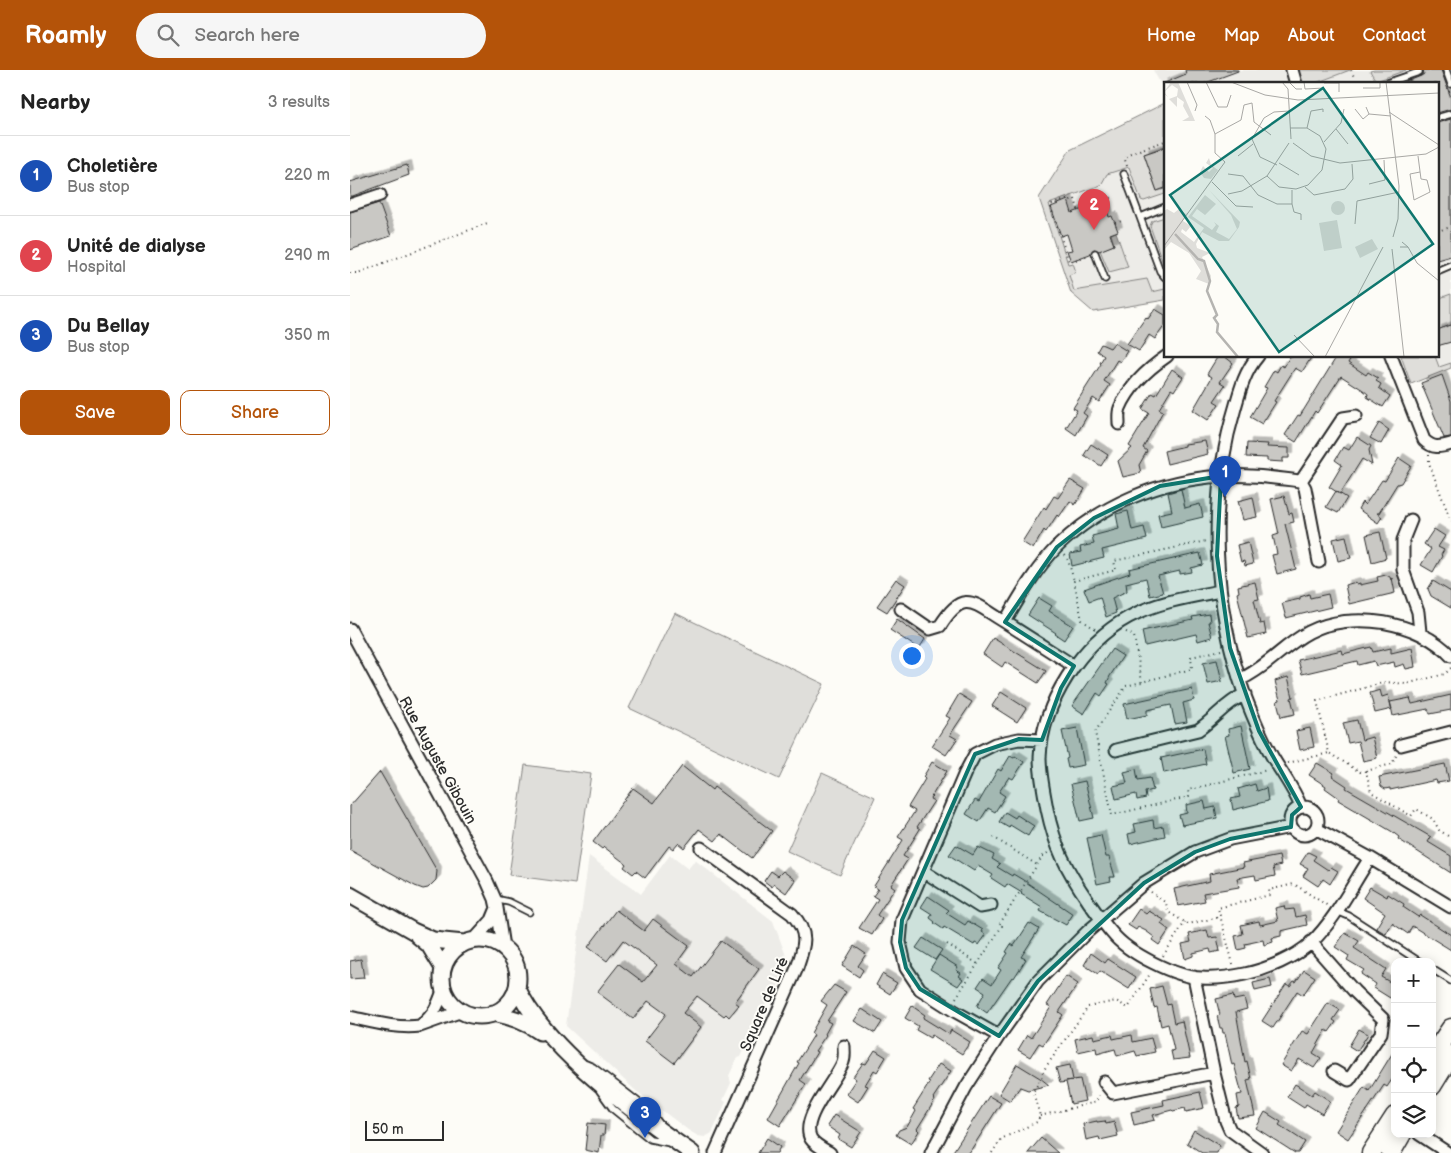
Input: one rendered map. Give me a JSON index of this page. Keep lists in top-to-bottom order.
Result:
{
  "streets": {
    "street": ["Rue Auguste Gibouin", "Square de Liré"]
  },
  "scale_bar": "50 m",
  "page": {
    "header": "Roamly",
    "search": "Search here",
    "nav": [
      "Home",
      "Map",
      "About",
      "Contact"
    ],
    "heading": ["Nearby", "3 results"],
    "list": [
      {
        "mark": "1",
        "name": "Choletière",
        "note": "Bus stop",
        "value": "220 m"
      },
      {
        "mark": "2",
        "name": "Unité de dialyse",
        "note": "Hospital",
        "value": "290 m"
      },
      {
        "mark": "3",
        "name": "Du Bellay",
        "note": "Bus stop",
        "value": "350 m"
      }
    ],
    "pins": ["2", "1", "3"],
    "buttons": ["Save", "Share"],
    "map_buttons": ["+", "−"],
    "scale": "50 m"
  }
}
